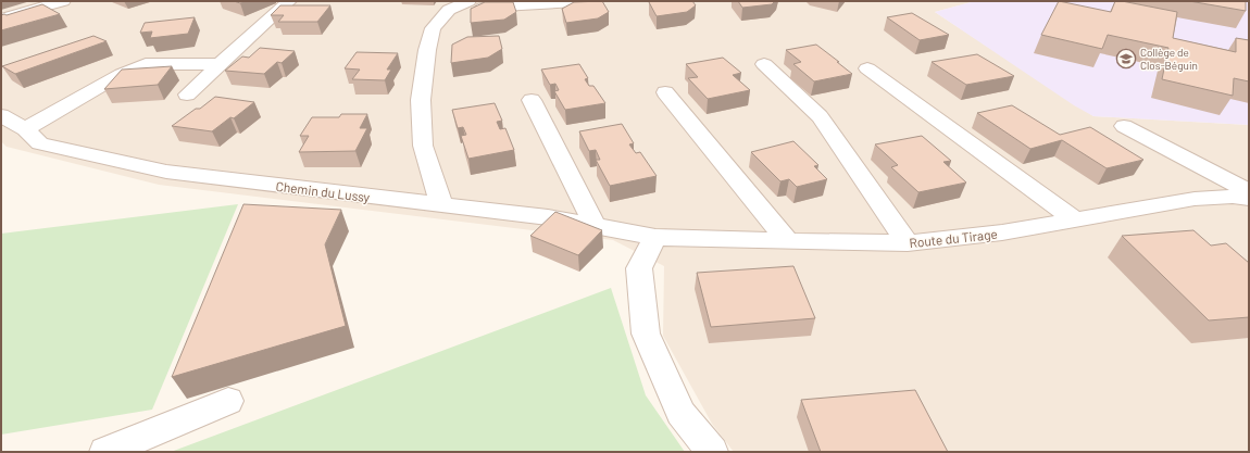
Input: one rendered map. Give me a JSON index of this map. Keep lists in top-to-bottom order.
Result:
{
  "streets": {
    "street": ["Chemin du Lussy", "Route du Tirage"]
  },
  "crossings": [
    ["Chemin du Lussy", "Route du Tirage"]
  ],
  "places": {
    "school or university": ["Collège de Clos-Béguin"]
  }
}
